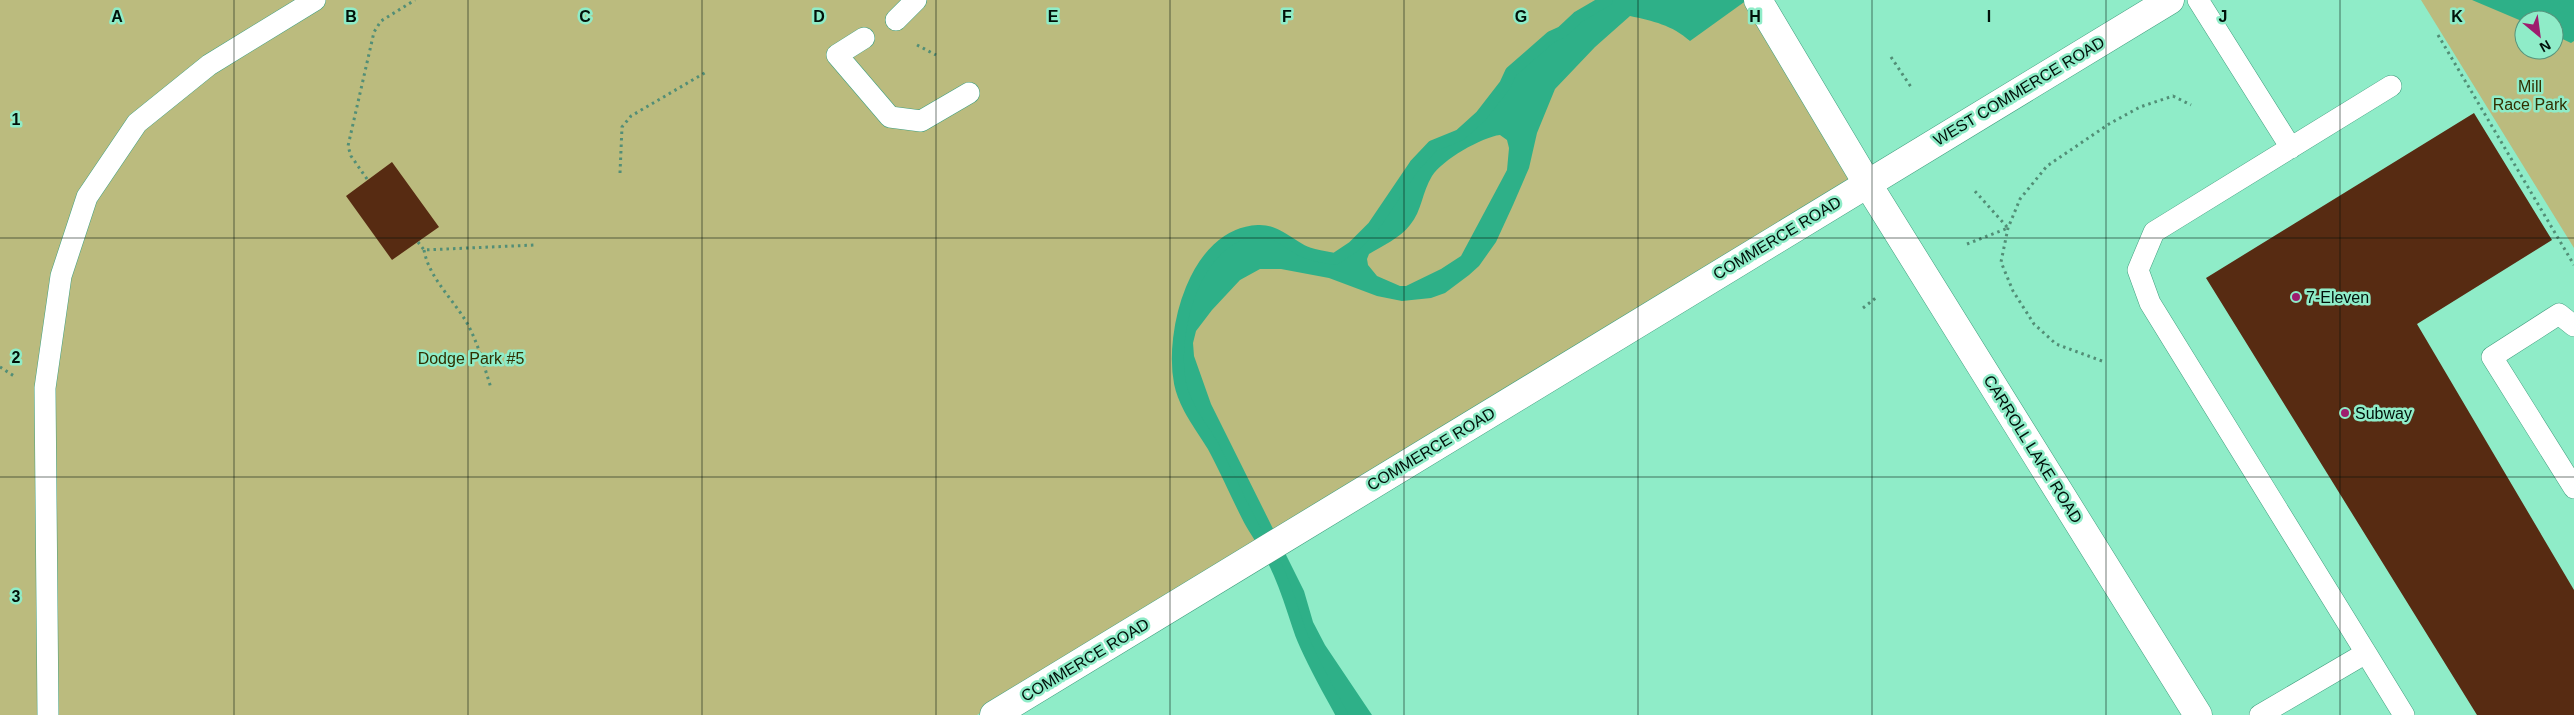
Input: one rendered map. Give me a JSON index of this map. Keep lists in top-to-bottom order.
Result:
{
  "streets": {
    "main road": ["WEST COMMERCE ROAD", "COMMERCE ROAD", "CARROLL LAKE ROAD"]
  },
  "crossings": [
    ["WEST COMMERCE ROAD", "COMMERCE ROAD"],
    ["WEST COMMERCE ROAD", "CARROLL LAKE ROAD"],
    ["COMMERCE ROAD", "CARROLL LAKE ROAD"]
  ],
  "parks": ["Mill Race Park", "Dodge Park #5"],
  "places": ["7-Eleven", "Subway"],
  "north": "bottom right",
  "grid": {
    "columns": [
      "A",
      "B",
      "C",
      "D",
      "E",
      "F",
      "G",
      "H",
      "I",
      "J",
      "K"
    ],
    "rows": ["1", "2", "3"]
  }
}
